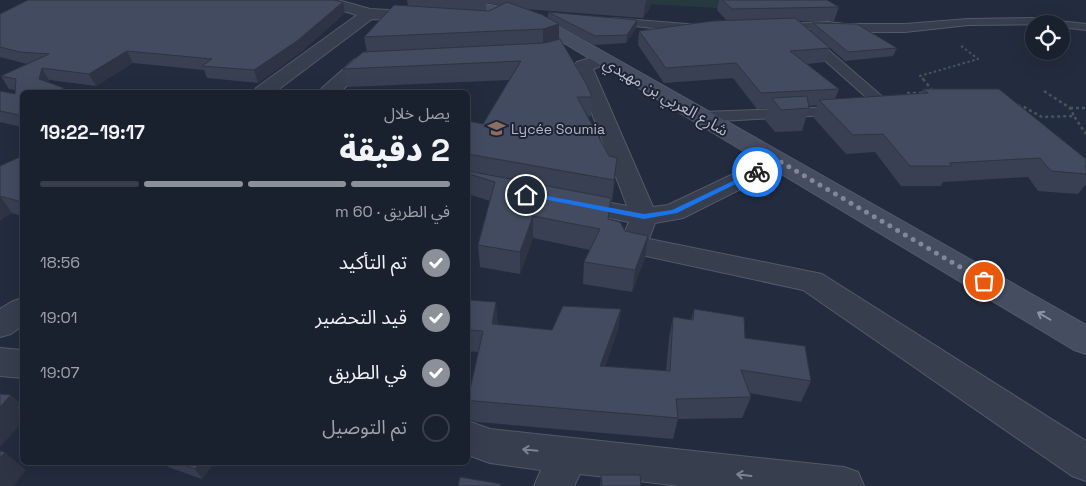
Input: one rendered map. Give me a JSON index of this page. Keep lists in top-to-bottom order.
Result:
{
  "streets": {
    "street": ["شارع العربي بن مهيدي"]
  },
  "places": {
    "school or university": ["Lycée Soumia"]
  },
  "page": {
    "heading": ["2 دقيقة", "يصل خلال", "19:17–19:22"],
    "bar": "في الطريق · 60 m",
    "list": [
      ["تم التأكيد", "18:56"],
      ["قيد التحضير", "19:01"],
      ["في الطريق", "19:07"],
      "تم التوصيل"
    ]
  }
}
